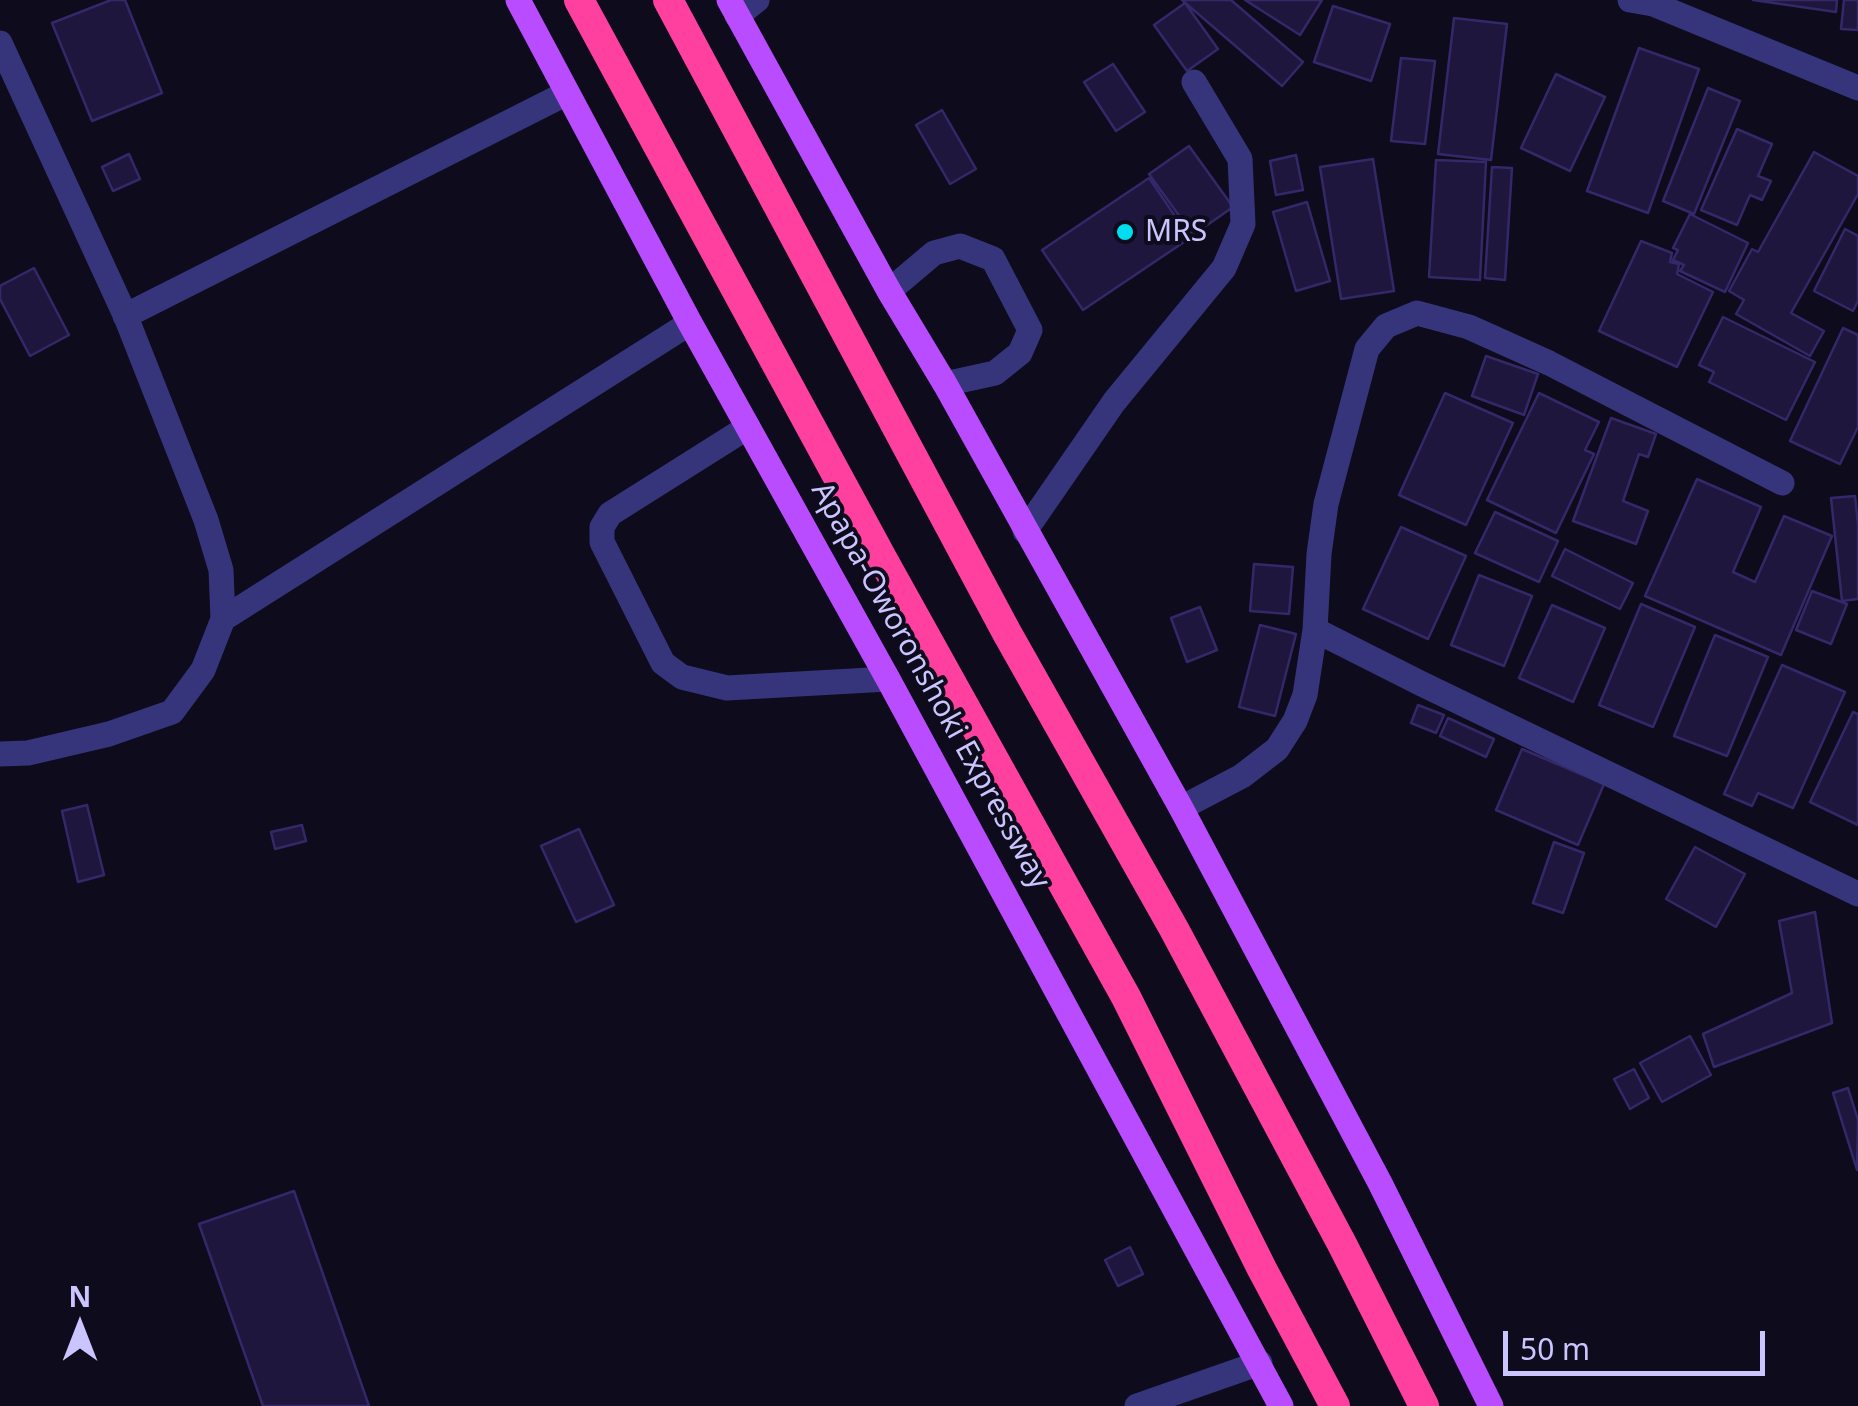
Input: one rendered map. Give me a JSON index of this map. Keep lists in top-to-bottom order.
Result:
{
  "streets": {
    "highway": ["Apapa-Oworonshoki Expressway"]
  },
  "places": ["MRS"],
  "scale_bar": "50 m",
  "north": "top"
}
